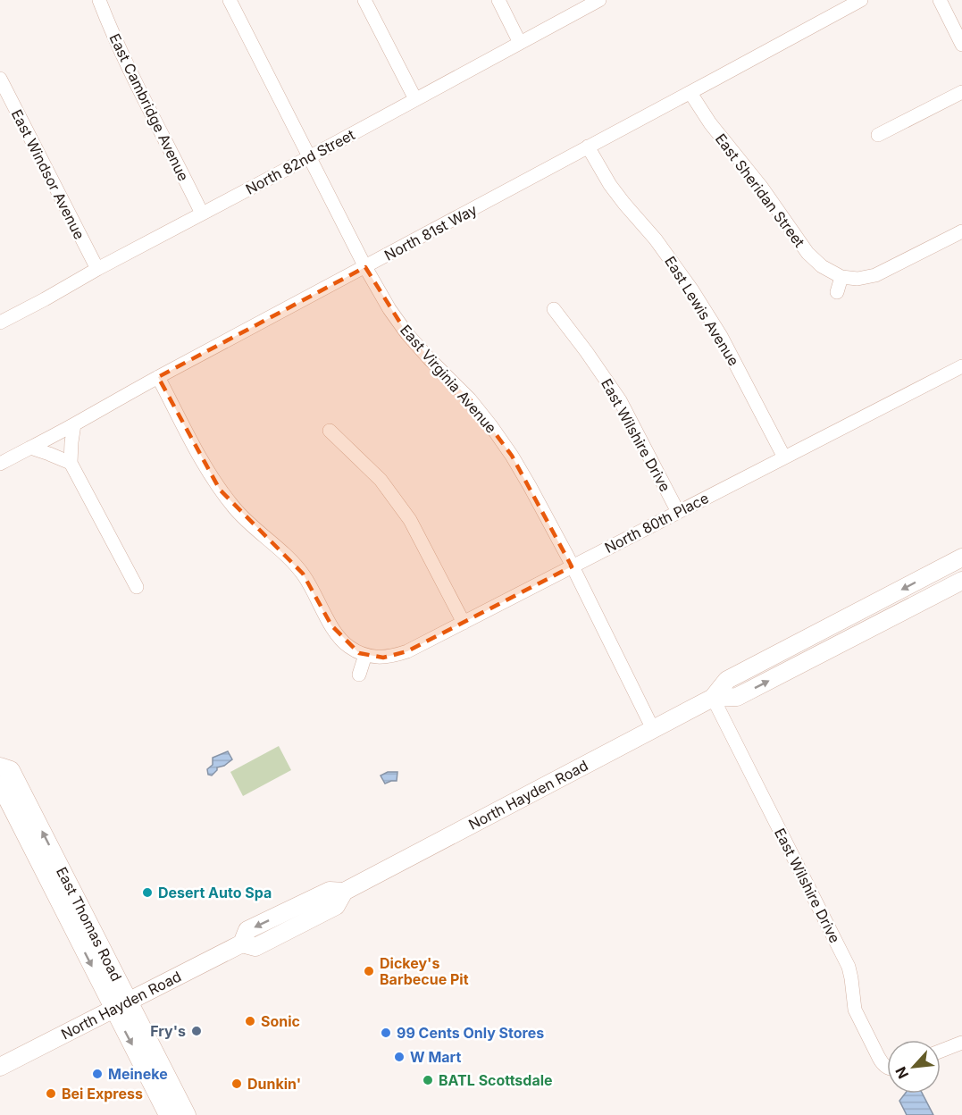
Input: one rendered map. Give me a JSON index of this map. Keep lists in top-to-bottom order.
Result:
{
  "streets": {
    "main road": ["North Hayden Road", "East Thomas Road"],
    "street": [
      "East Cambridge Avenue",
      "North 82nd Street",
      "East Windsor Avenue",
      "East Sheridan Street",
      "North 81st Way",
      "East Lewis Avenue",
      "East Virginia Avenue",
      "East Wilshire Drive",
      "North 80th Place"
    ]
  },
  "crossings": [
    ["East Cambridge Avenue", "North 82nd Street"],
    ["North 82nd Street", "East Windsor Avenue"],
    ["North 82nd Street", "East Virginia Avenue"],
    ["East Sheridan Street", "North 81st Way"],
    ["North 81st Way", "East Lewis Avenue"],
    ["North 81st Way", "East Virginia Avenue"],
    ["East Lewis Avenue", "North 80th Place"],
    ["East Virginia Avenue", "North 80th Place"],
    ["East Virginia Avenue", "North Hayden Road"],
    ["East Wilshire Drive", "North 80th Place"],
    ["East Wilshire Drive", "North Hayden Road"],
    ["North Hayden Road", "East Thomas Road"]
  ],
  "places": [
    "Desert Auto Spa",
    "Dickey's Barbecue Pit",
    "Sonic",
    "Fry's",
    "99 Cents Only Stores",
    "W Mart",
    "Meineke",
    "BATL Scottsdale",
    "Dunkin'",
    "Bei Express"
  ],
  "north": "bottom left"
}
